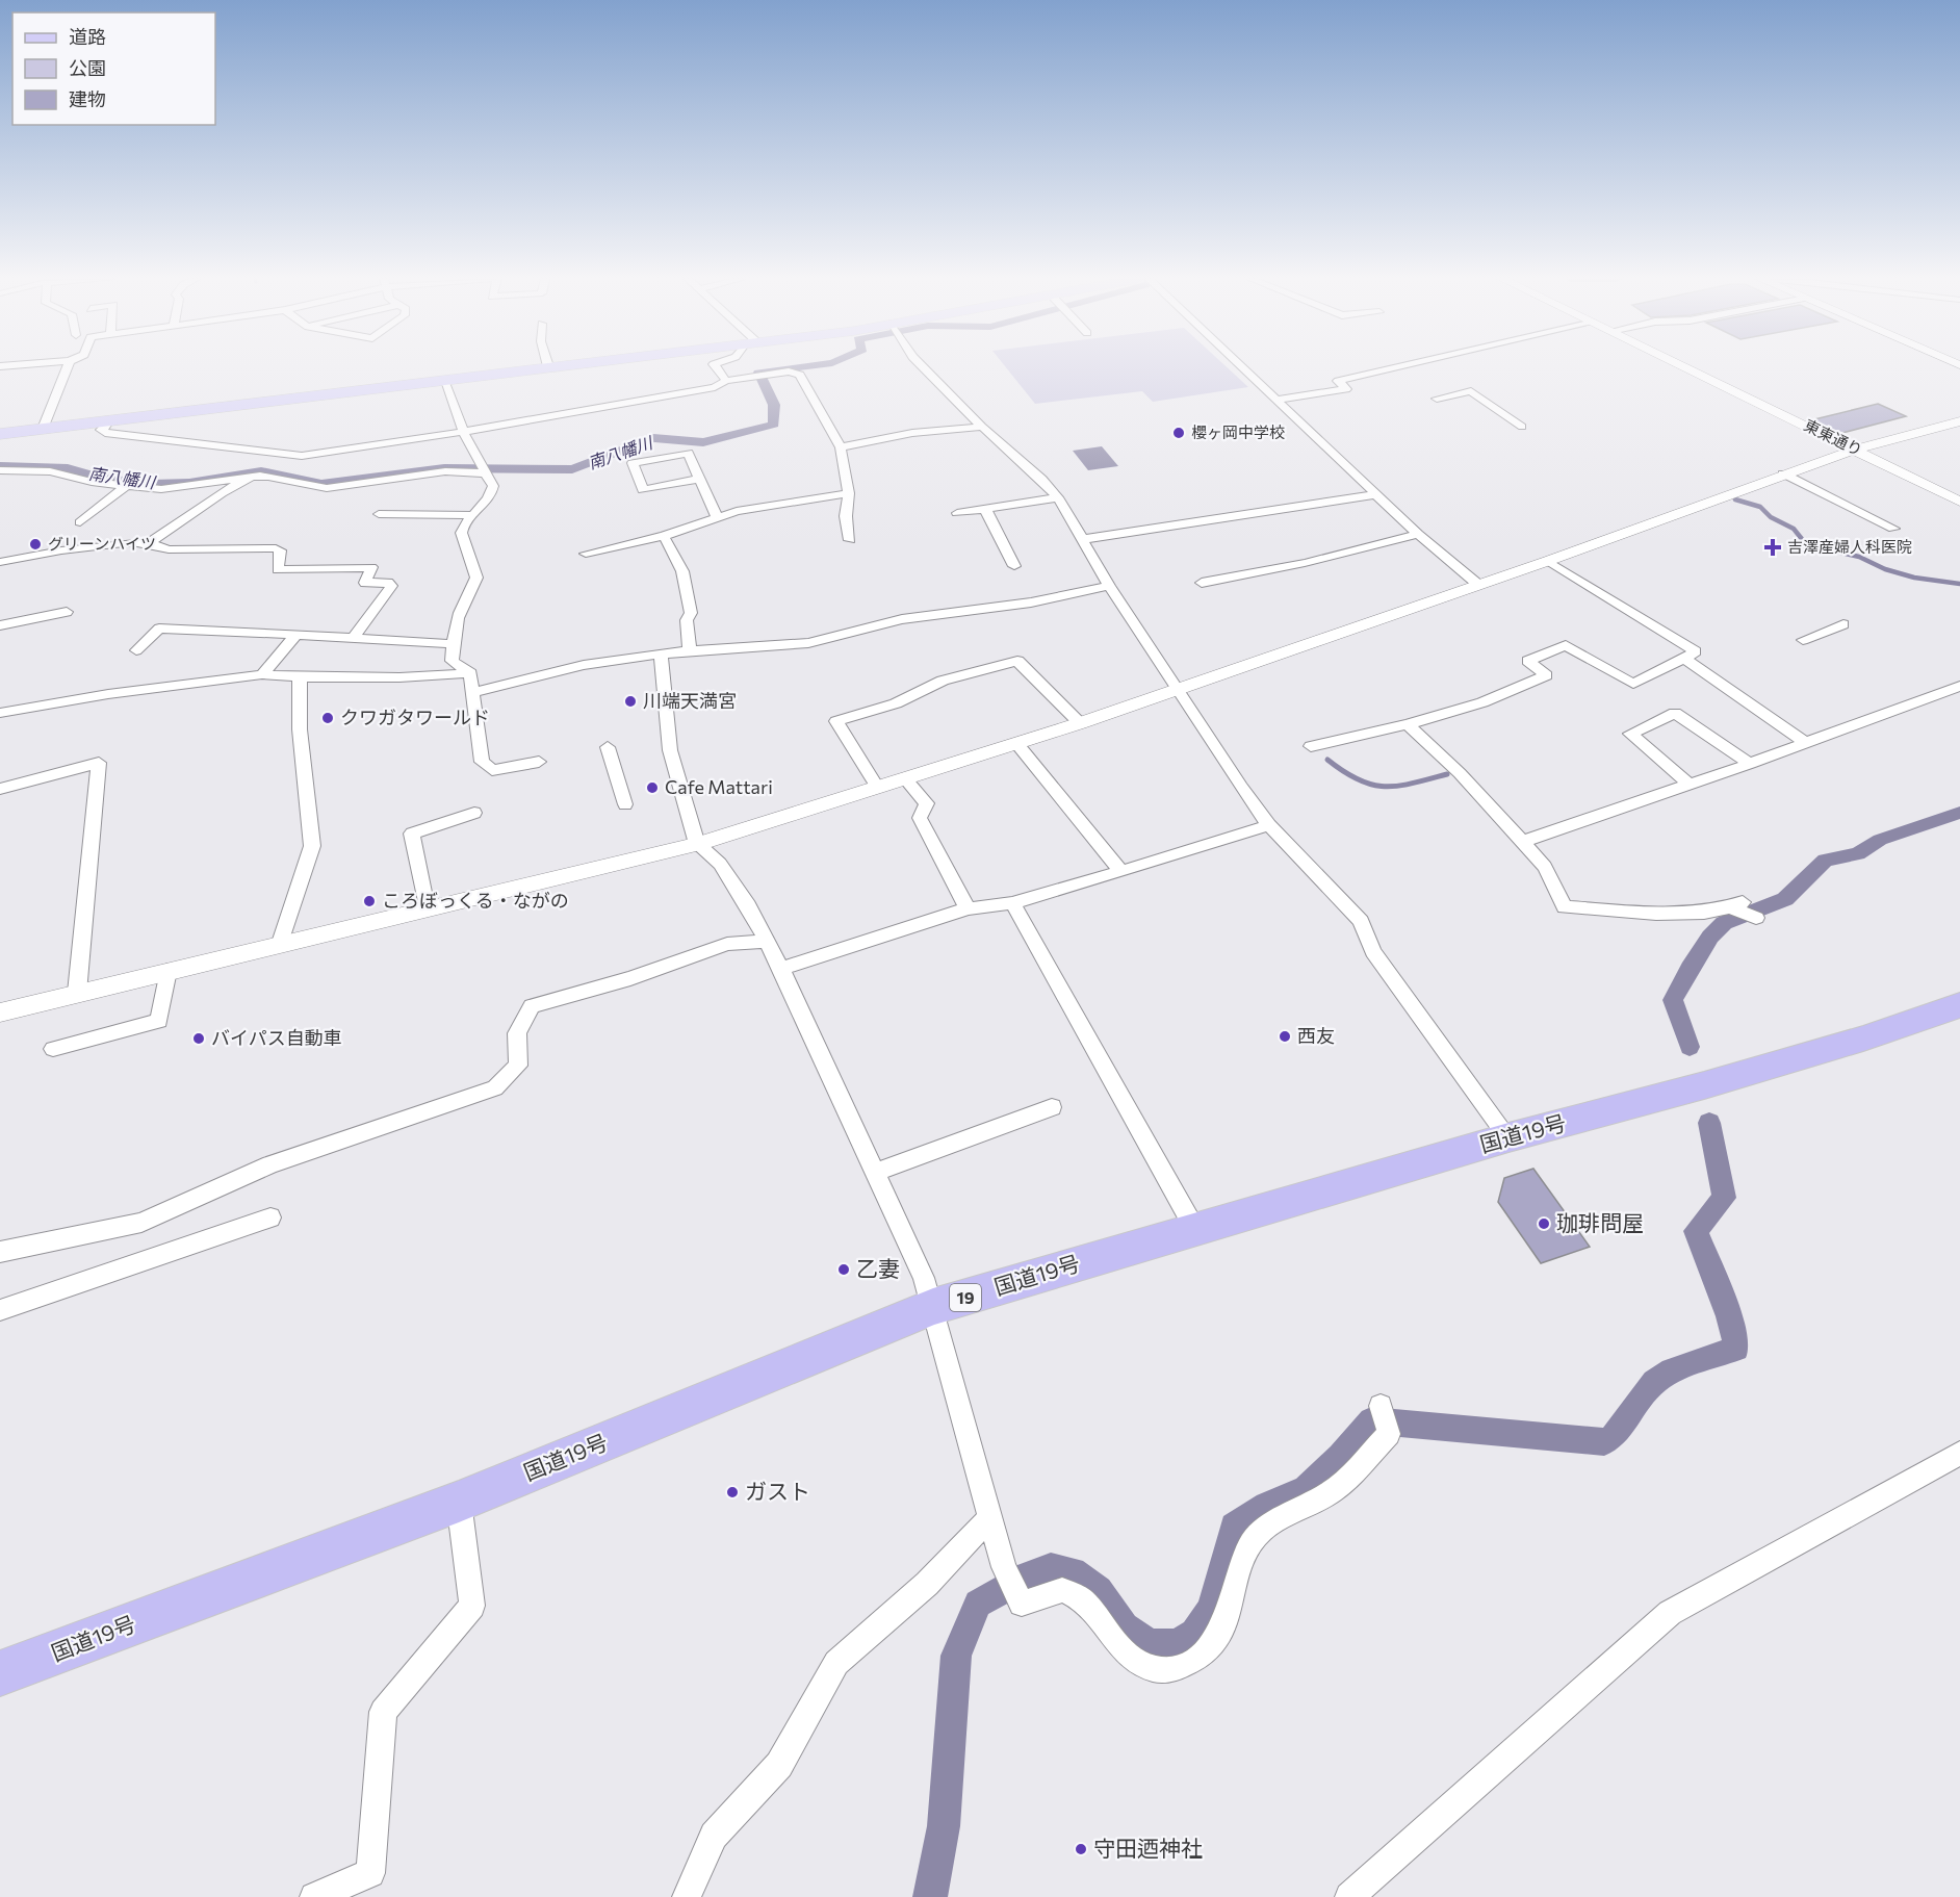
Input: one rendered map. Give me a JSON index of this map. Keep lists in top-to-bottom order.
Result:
{
  "streets": {
    "highway": ["国道19号", "19"],
    "street": ["東東通り"]
  },
  "water": ["南八幡川"],
  "places": {
    "other": [
      "櫻ヶ岡中学校",
      "グリーンハイツ",
      "川端天満宮",
      "クワガタワールド",
      "Cafe Mattari",
      "ころぼっくる・ながの",
      "西友",
      "バイパス自動車",
      "珈琲問屋",
      "乙妻",
      "ガスト",
      "守田迺神社"
    ],
    "health": ["吉澤産婦人科医院"]
  },
  "legend": ["道路", "公園", "建物"]
}
